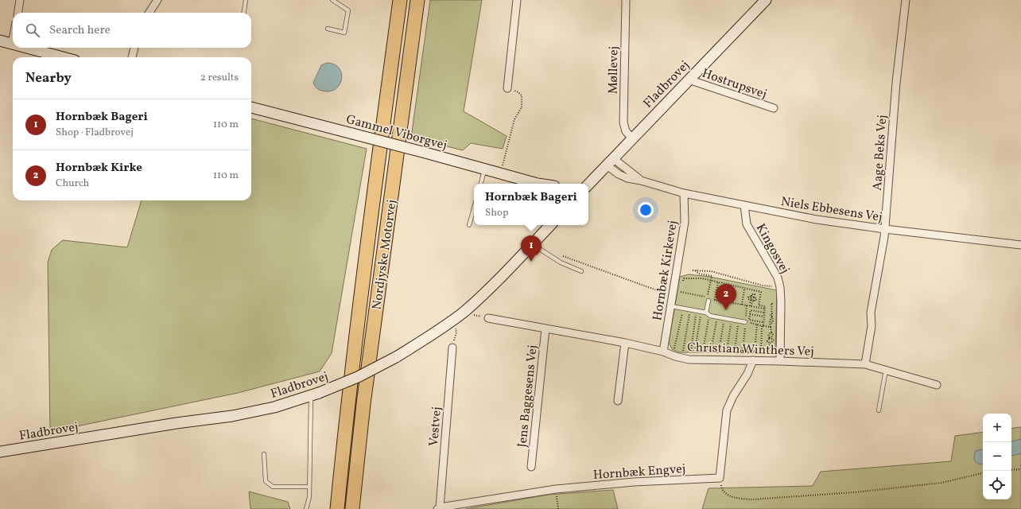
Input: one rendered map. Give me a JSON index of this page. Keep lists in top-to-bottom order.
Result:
{
  "streets": {
    "highway": ["Nordjyske Motorvej"],
    "main road": ["Fladbrovej", "Gammel Viborgvej"],
    "street": [
      "Møllevej",
      "Hostrupsvej",
      "Aage Beks Vej",
      "Niels Ebbesens Vej",
      "Kingosvej",
      "Hornbæk Kirkevej",
      "Christian Winthers Vej",
      "Jens Baggesens Vej",
      "Vestvej",
      "Hornbæk Engvej"
    ]
  },
  "crossings": [
    ["Møllevej", "Fladbrovej"],
    ["Hostrupsvej", "Fladbrovej"],
    ["Fladbrovej", "Niels Ebbesens Vej"],
    ["Aage Beks Vej", "Niels Ebbesens Vej"],
    ["Aage Beks Vej", "Christian Winthers Vej"],
    ["Niels Ebbesens Vej", "Kingosvej"],
    ["Niels Ebbesens Vej", "Hornbæk Kirkevej"],
    ["Kingosvej", "Christian Winthers Vej"],
    ["Hornbæk Kirkevej", "Christian Winthers Vej"],
    ["Christian Winthers Vej", "Jens Baggesens Vej"],
    ["Vestvej", "Hornbæk Engvej"]
  ],
  "page": {
    "search": "Search here",
    "heading": ["Nearby", "2 results"],
    "list": [
      {
        "mark": "1",
        "name": "Hornbæk Bageri",
        "note": "Shop · Fladbrovej",
        "value": "110 m"
      },
      {
        "mark": "2",
        "name": "Hornbæk Kirke",
        "note": "Church",
        "value": "110 m"
      }
    ],
    "popup": ["Hornbæk Bageri", "Shop"],
    "pins": ["1", "2"],
    "map_buttons": ["+", "−"]
  }
}
